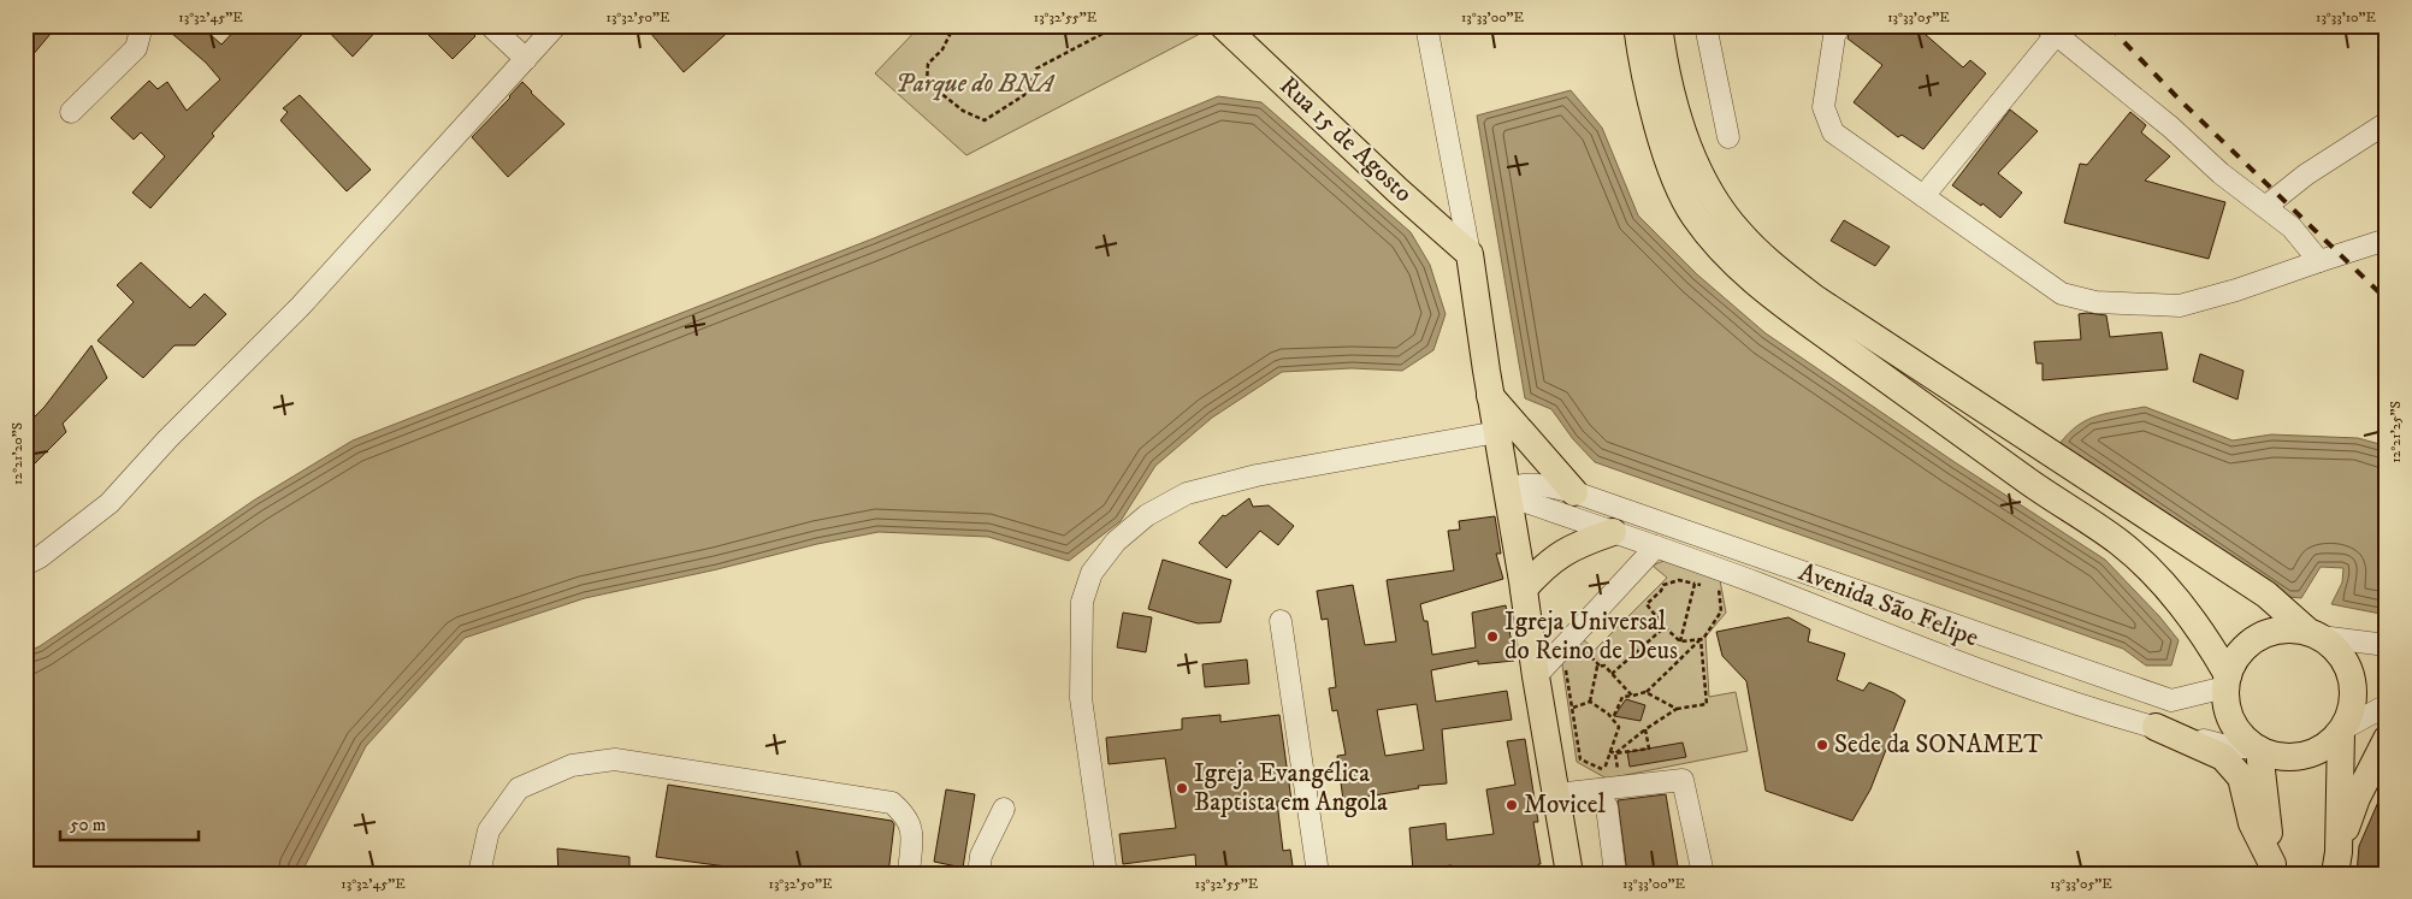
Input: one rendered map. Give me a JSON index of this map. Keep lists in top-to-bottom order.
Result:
{
  "streets": {
    "main road": ["Rua 15 de Agosto"],
    "street": ["Avenida São Felipe"]
  },
  "parks": ["Parque do BNA"],
  "places": [
    "Igreja Universal do Reino de Deus",
    "Sede da SONAMET",
    "Igreja Evangélica Baptista em Angola",
    "Movicel"
  ],
  "scale_bar": "50 m",
  "coordinates": [
    "13°32'45\"E",
    "13°32'50\"E",
    "13°32'55\"E",
    "13°33'00\"E",
    "13°33'05\"E",
    "13°33'10\"E",
    "12°21'25\"S",
    "12°21'20\"S"
  ]
}
